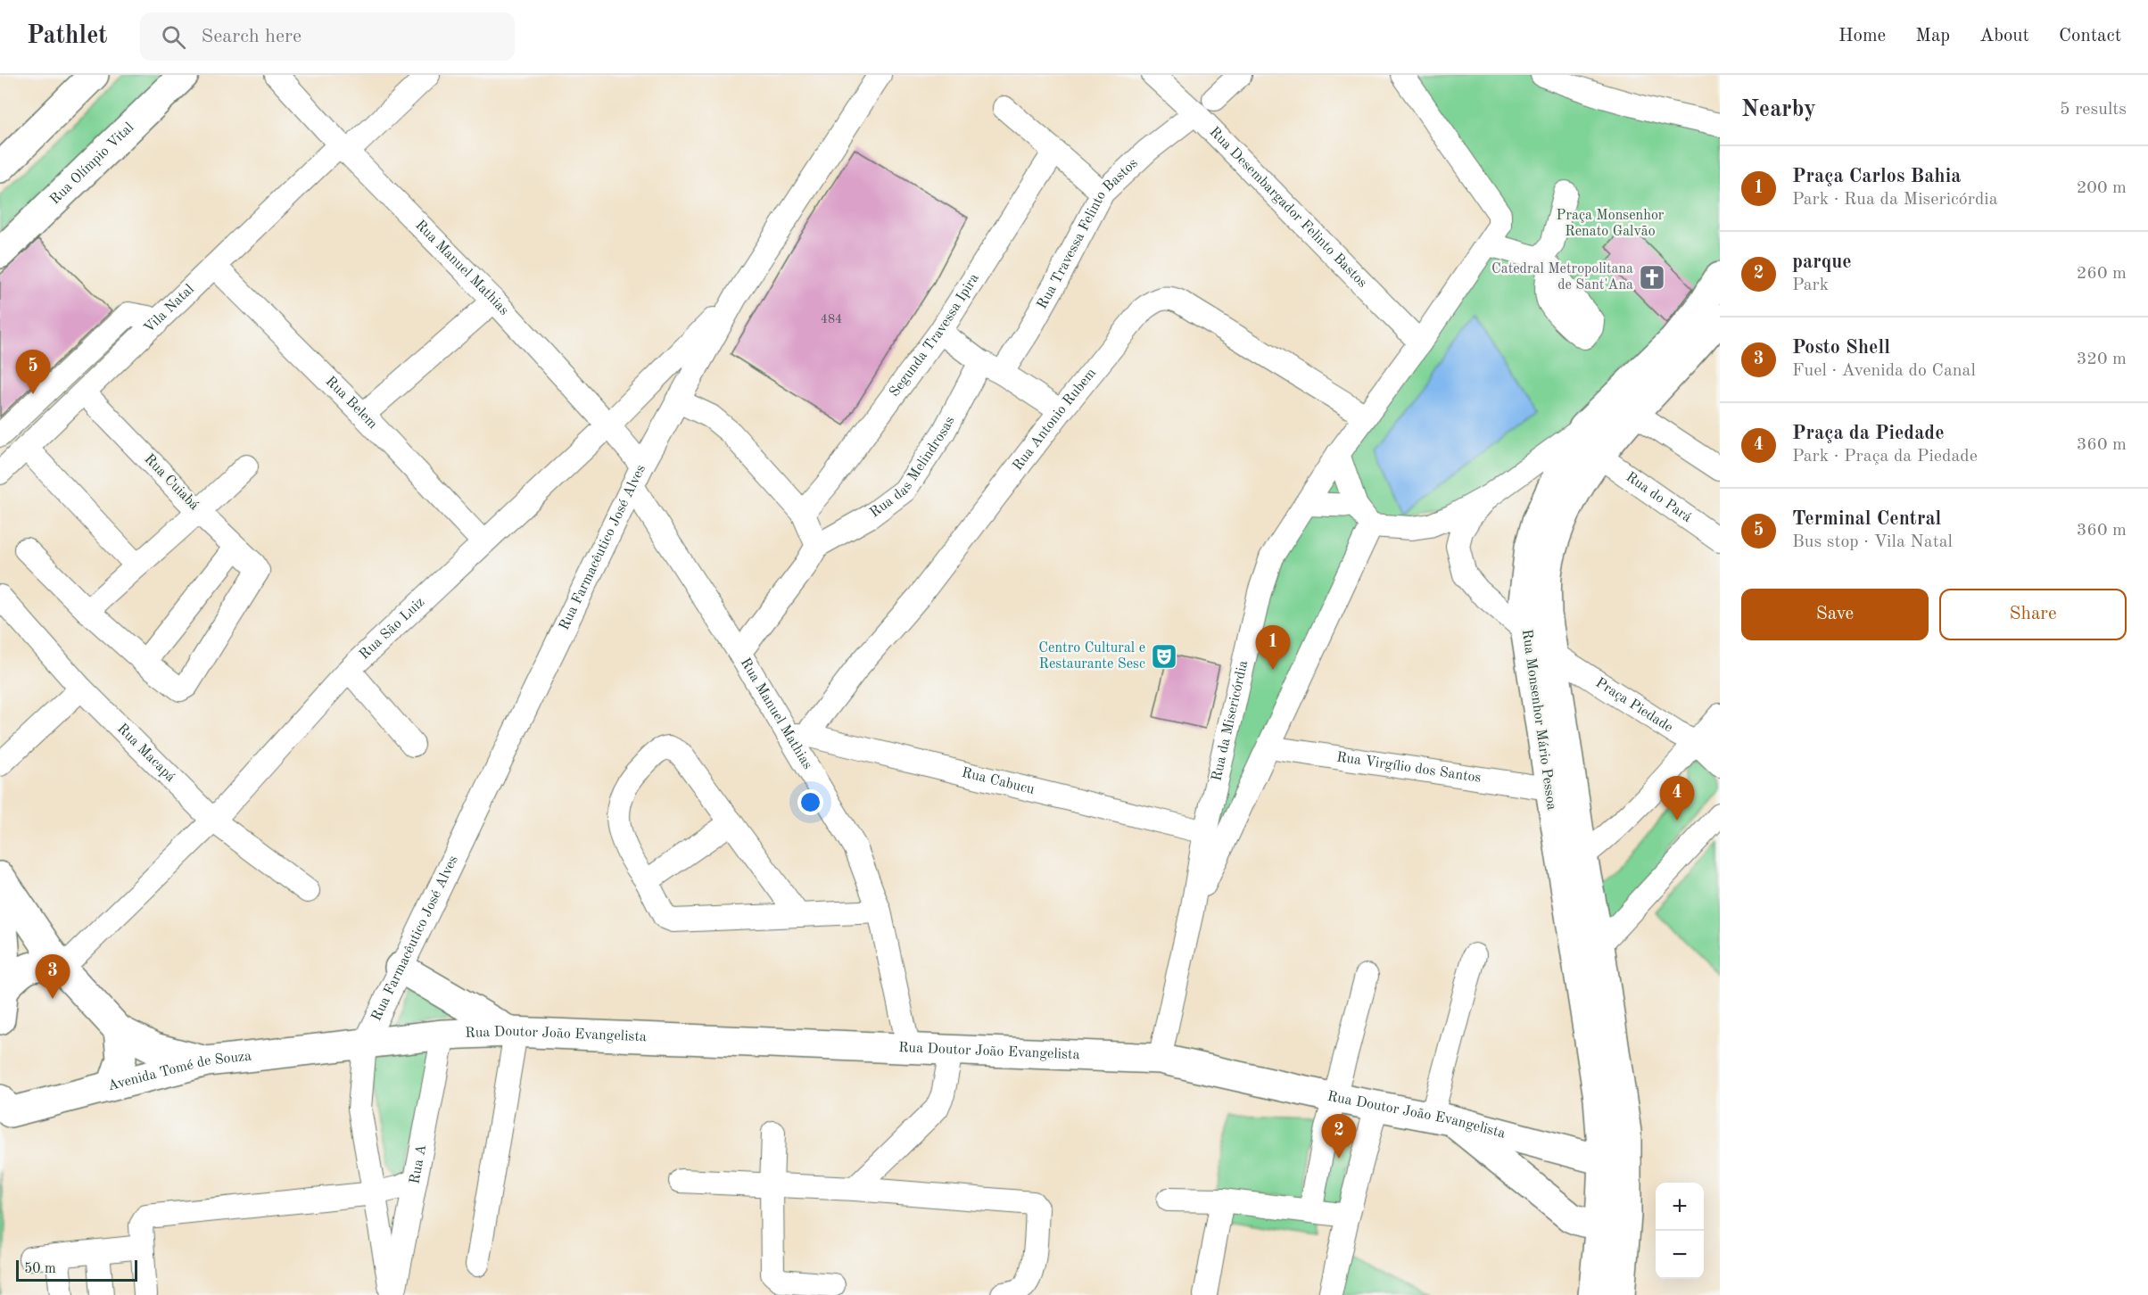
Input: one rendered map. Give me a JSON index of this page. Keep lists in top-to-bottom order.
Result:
{
  "streets": {
    "main road": [
      "Rua Olímpio Vital",
      "Rua Monsenhor Mário Pessoa",
      "Rua Doutor João Evangelista",
      "Avenida Tomé de Souza"
    ],
    "street": [
      "Rua Desembargador Felinto Bastos",
      "Rua Travessa Felinto Bastos",
      "Rua Manuel Mathias",
      "Vila Natal",
      "Segunda Travessa Ipira",
      "Rua Belem",
      "Rua Antonio Rubem",
      "Rua das Melindrosas",
      "Rua Cuiabá",
      "Rua do Pará",
      "Rua Farmacêutico José Alves",
      "Rua São Luiz",
      "Praça Piedade",
      "Rua da Misericórdia",
      "Rua Macapá",
      "Rua Virgílio dos Santos",
      "Rua Cabucu",
      "Rua A"
    ]
  },
  "crossings": [
    ["Rua Desembargador Felinto Bastos", "Rua Travessa Felinto Bastos"],
    ["Rua Manuel Mathias", "Vila Natal"],
    ["Rua Manuel Mathias", "Rua Antonio Rubem"],
    ["Rua Manuel Mathias", "Rua Farmacêutico José Alves"],
    ["Rua Manuel Mathias", "Rua São Luiz"],
    ["Rua Manuel Mathias", "Rua Cabucu"],
    ["Rua Manuel Mathias", "Rua Doutor João Evangelista"],
    ["Vila Natal", "Rua Belem"],
    ["Vila Natal", "Rua Cuiabá"],
    ["Rua Belem", "Rua São Luiz"],
    ["Rua Antonio Rubem", "Rua Cabucu"],
    ["Rua do Pará", "Rua Monsenhor Mário Pessoa"],
    ["Rua Farmacêutico José Alves", "Rua São Luiz"],
    ["Rua Farmacêutico José Alves", "Rua Doutor João Evangelista"],
    ["Rua Farmacêutico José Alves", "Avenida Tomé de Souza"],
    ["Rua Farmacêutico José Alves", "Rua A"],
    ["Rua São Luiz", "Rua Macapá"],
    ["Praça Piedade", "Rua Monsenhor Mário Pessoa"],
    ["Rua Monsenhor Mário Pessoa", "Rua Virgílio dos Santos"],
    ["Rua Monsenhor Mário Pessoa", "Rua Doutor João Evangelista"],
    ["Rua da Misericórdia", "Rua Virgílio dos Santos"],
    ["Rua da Misericórdia", "Rua Cabucu"],
    ["Rua da Misericórdia", "Rua Doutor João Evangelista"],
    ["Rua Doutor João Evangelista", "Avenida Tomé de Souza"],
    ["Rua Doutor João Evangelista", "Rua A"],
    ["Avenida Tomé de Souza", "Rua A"]
  ],
  "parks": ["Praça Monsenhor Renato Galvão"],
  "places": {
    "church": ["Catedral Metropolitana de Sant'Ana"],
    "theatre": ["Centro Cultural e Restaurante Sesc"]
  },
  "house_numbers": ["484"],
  "scale_bar": "50 m",
  "page": {
    "header": "Pathlet",
    "search": "Search here",
    "nav": [
      "Home",
      "Map",
      "About",
      "Contact"
    ],
    "heading": ["Nearby", "5 results"],
    "list": [
      {
        "mark": "1",
        "name": "Praça Carlos Bahia",
        "note": "Park · Rua da Misericórdia",
        "value": "200 m"
      },
      {
        "mark": "2",
        "name": "parque",
        "note": "Park",
        "value": "260 m"
      },
      {
        "mark": "3",
        "name": "Posto Shell",
        "note": "Fuel · Avenida do Canal",
        "value": "320 m"
      },
      {
        "mark": "4",
        "name": "Praça da Piedade",
        "note": "Park · Praça da Piedade",
        "value": "360 m"
      },
      {
        "mark": "5",
        "name": "Terminal Central",
        "note": "Bus stop · Vila Natal",
        "value": "360 m"
      }
    ],
    "pins": [
      "5",
      "1",
      "4",
      "3",
      "2"
    ],
    "buttons": ["Save", "Share"],
    "map_buttons": ["+", "−"],
    "scale": "50 m"
  }
}
